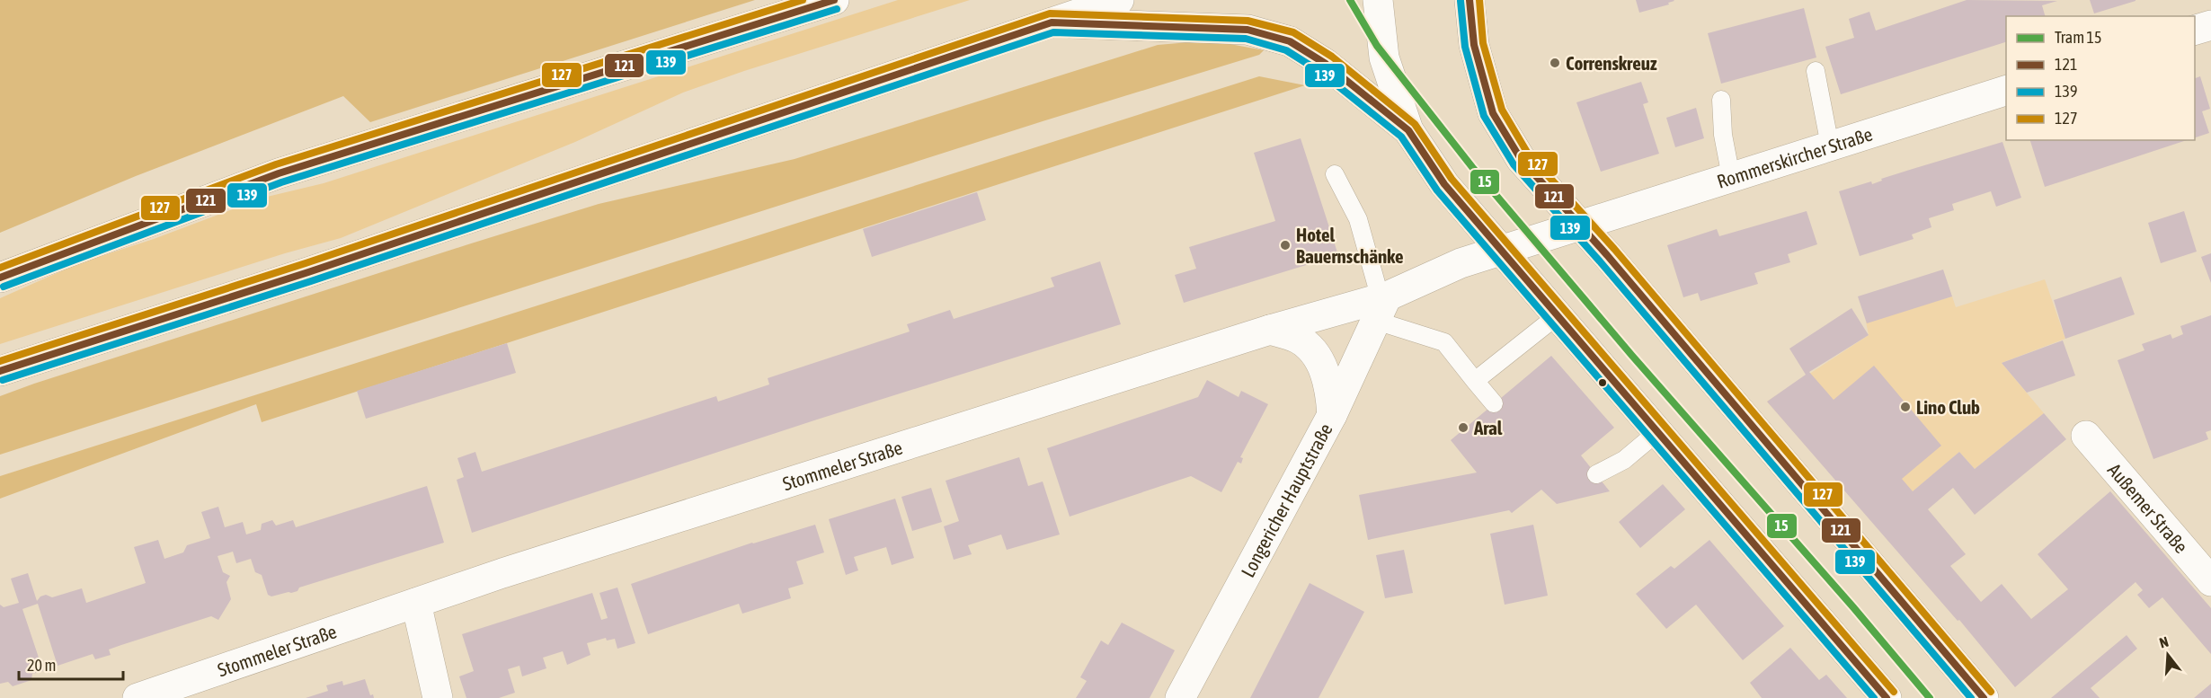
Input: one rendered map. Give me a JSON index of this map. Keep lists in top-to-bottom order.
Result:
{
  "streets": {
    "street": [
      "Rommerskircher Straße",
      "Stommeler Straße",
      "Longericher Hauptstraße",
      "Außemer Straße"
    ]
  },
  "crossings": [
    ["Rommerskircher Straße", "Stommeler Straße"],
    ["Stommeler Straße", "Longericher Hauptstraße"]
  ],
  "places": [
    "Correnskreuz",
    "Hotel Bauernschänke",
    "Lino Club",
    "Aral"
  ],
  "lines": [
    "tram line 15",
    "transit line 121",
    "transit line 127",
    "transit line 139"
  ],
  "legend": [
    "Tram 15",
    "121",
    "139",
    "127"
  ],
  "scale_bar": "20 m",
  "north": "top"
}
